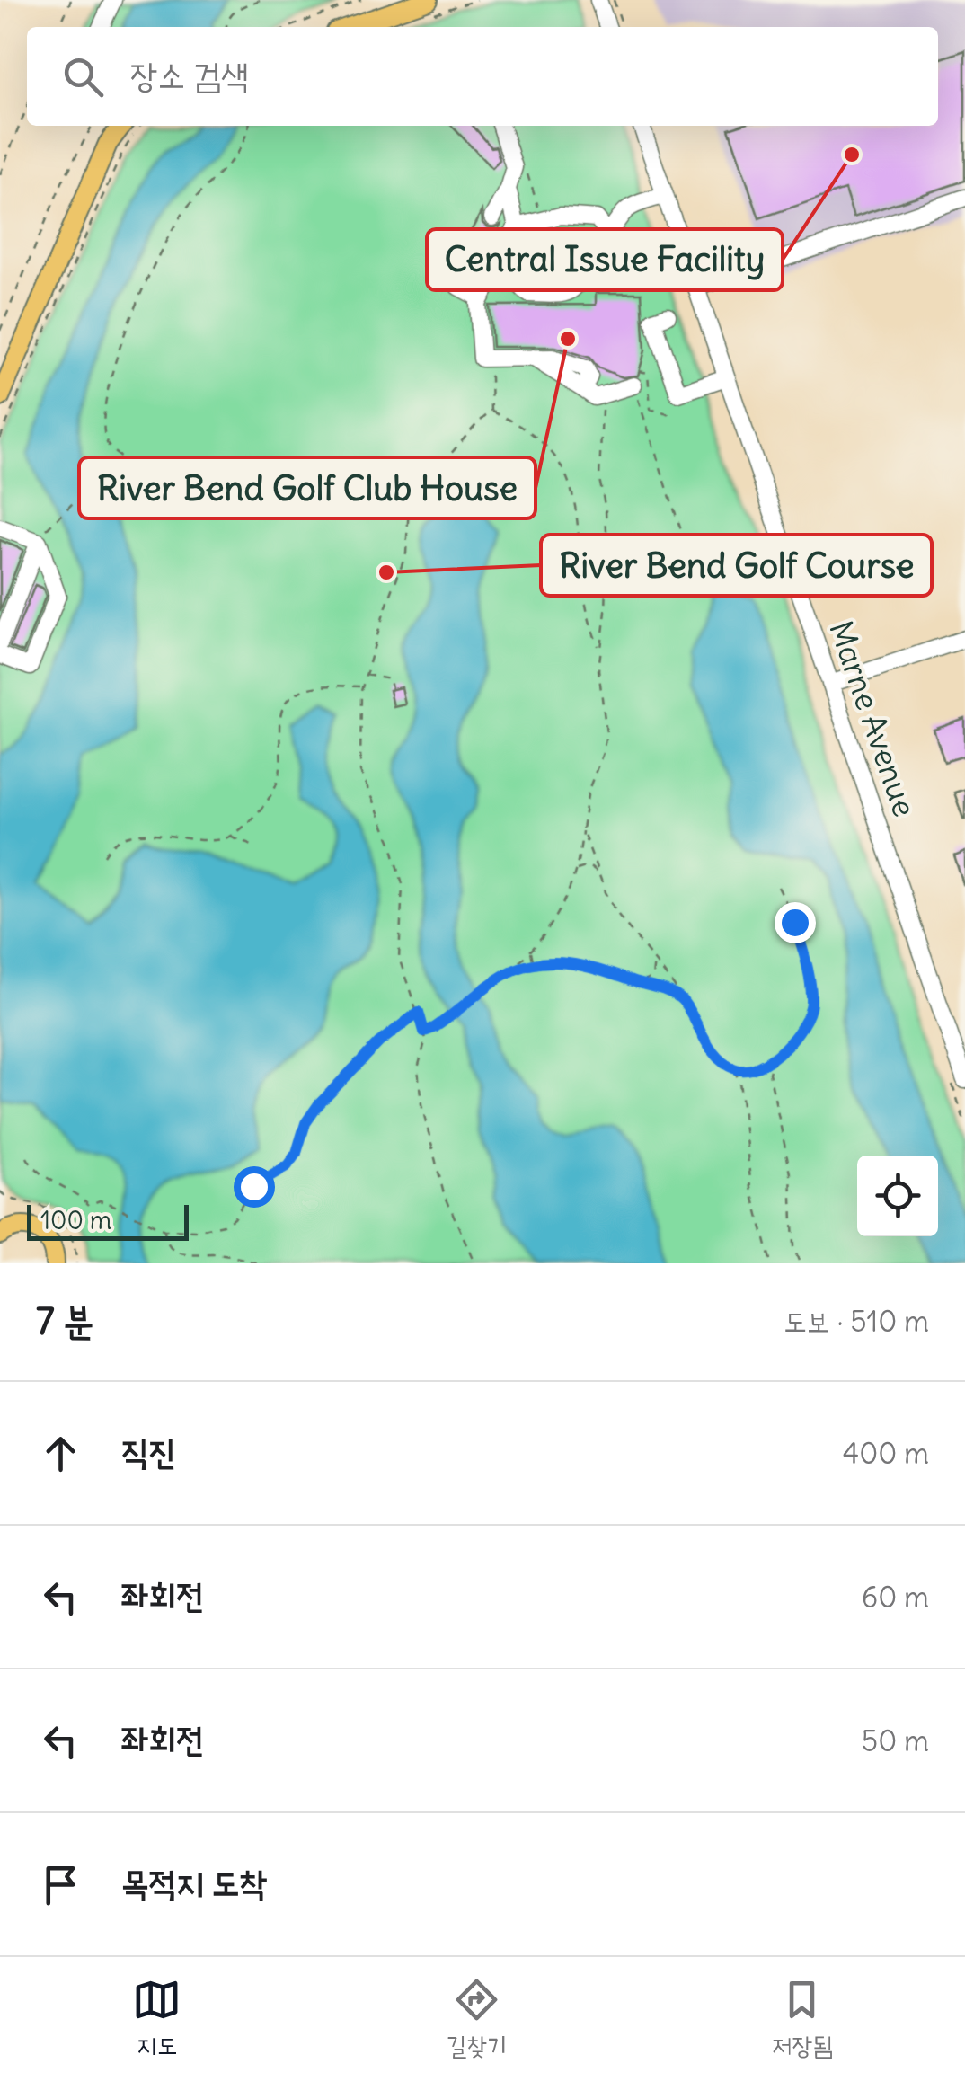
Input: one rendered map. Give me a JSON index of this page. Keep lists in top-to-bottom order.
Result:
{
  "streets": {
    "street": ["Marne Avenue"]
  },
  "places": ["Central Issue Facility", "River Bend Golf Club House", "River Bend Golf Course"],
  "scale_bar": "100 m",
  "page": {
    "search": "장소 검색",
    "scale": "100 m",
    "heading": ["7 분", "도보 · 510 m"],
    "list": [
      ["직진", "400 m"],
      ["좌회전", "60 m"],
      ["좌회전", "50 m"],
      "목적지 도착"
    ],
    "nav": ["지도", "길찾기", "저장됨"]
  }
}
